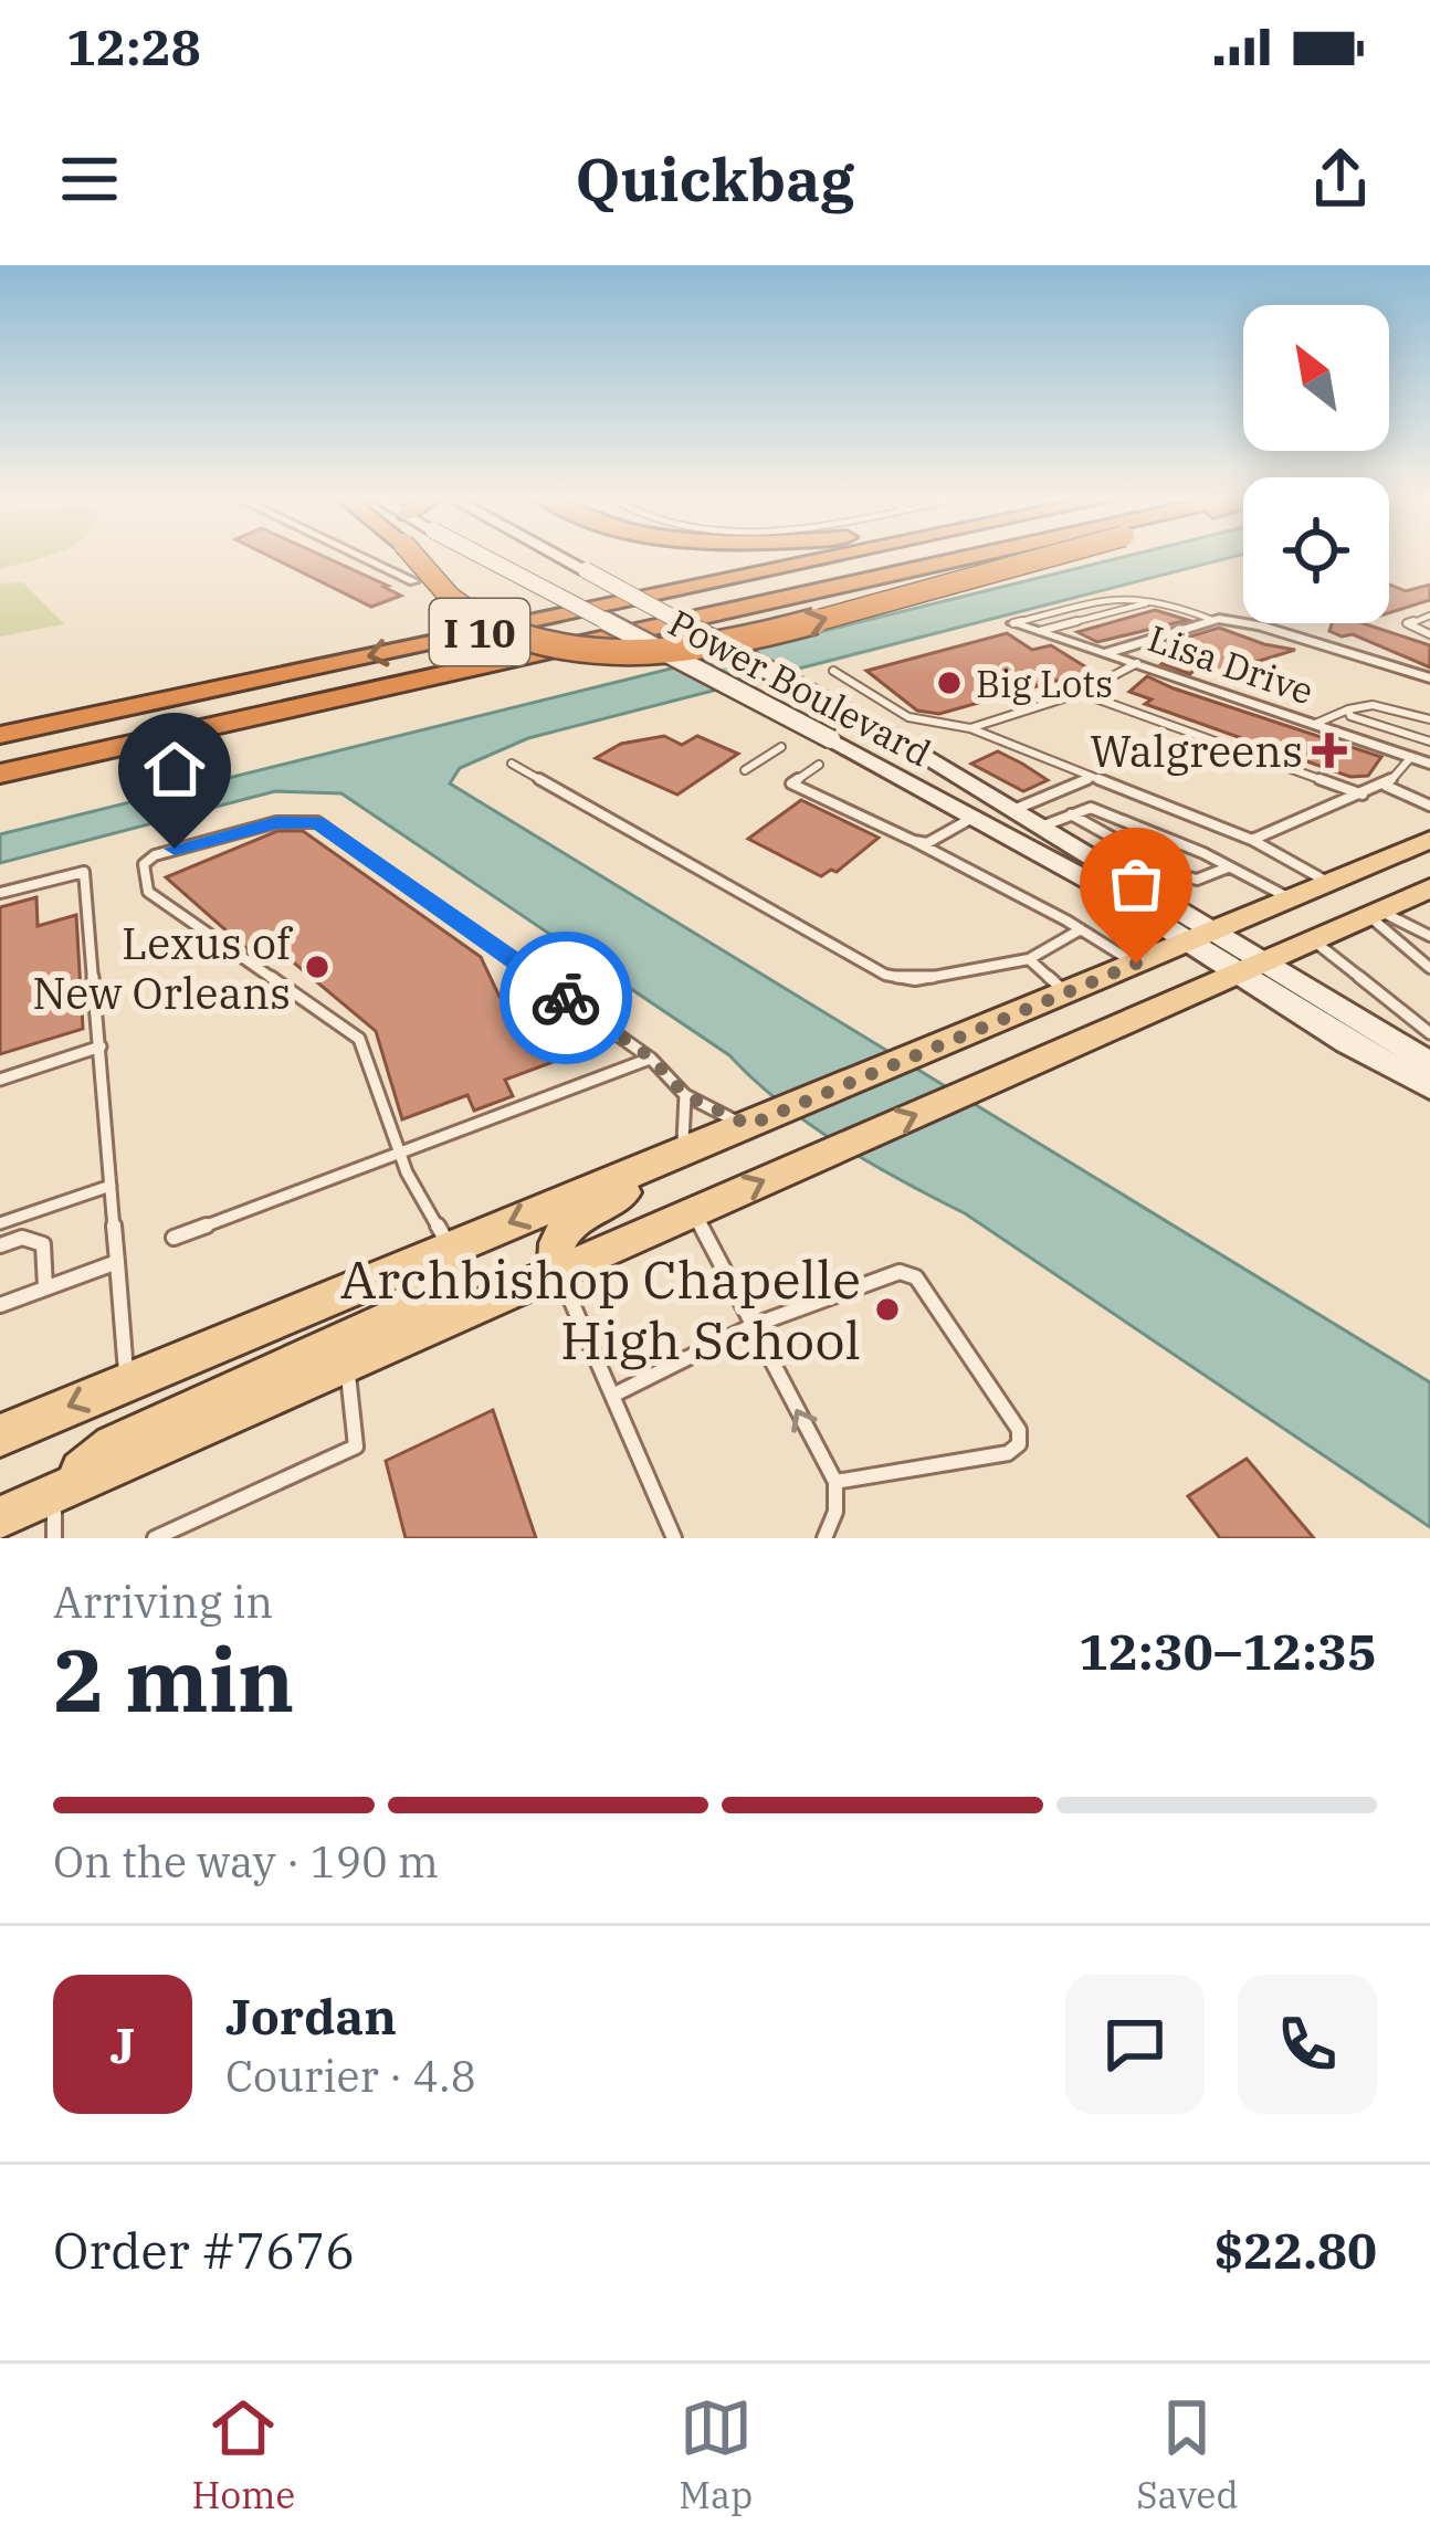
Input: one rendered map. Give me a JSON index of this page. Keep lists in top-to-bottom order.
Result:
{
  "streets": {
    "highway": ["I 10"],
    "main road": ["Power Boulevard"],
    "street": ["Lisa Drive"]
  },
  "places": {
    "other": ["Big Lots", "Lexus of New Orleans", "Archbishop Chapelle High School"],
    "health": ["Walgreens"]
  },
  "north": "top left",
  "page": {
    "status": "12:28",
    "header": "Quickbag",
    "heading": ["2 min", "Arriving in", "12:30–12:35"],
    "panel": [
      "Jordan",
      "Courier · 4.8",
      "Order #7676",
      "$22.80"
    ],
    "bar": "On the way · 190 m",
    "round": "J",
    "tabs": ["Home", "Map", "Saved"]
  }
}
